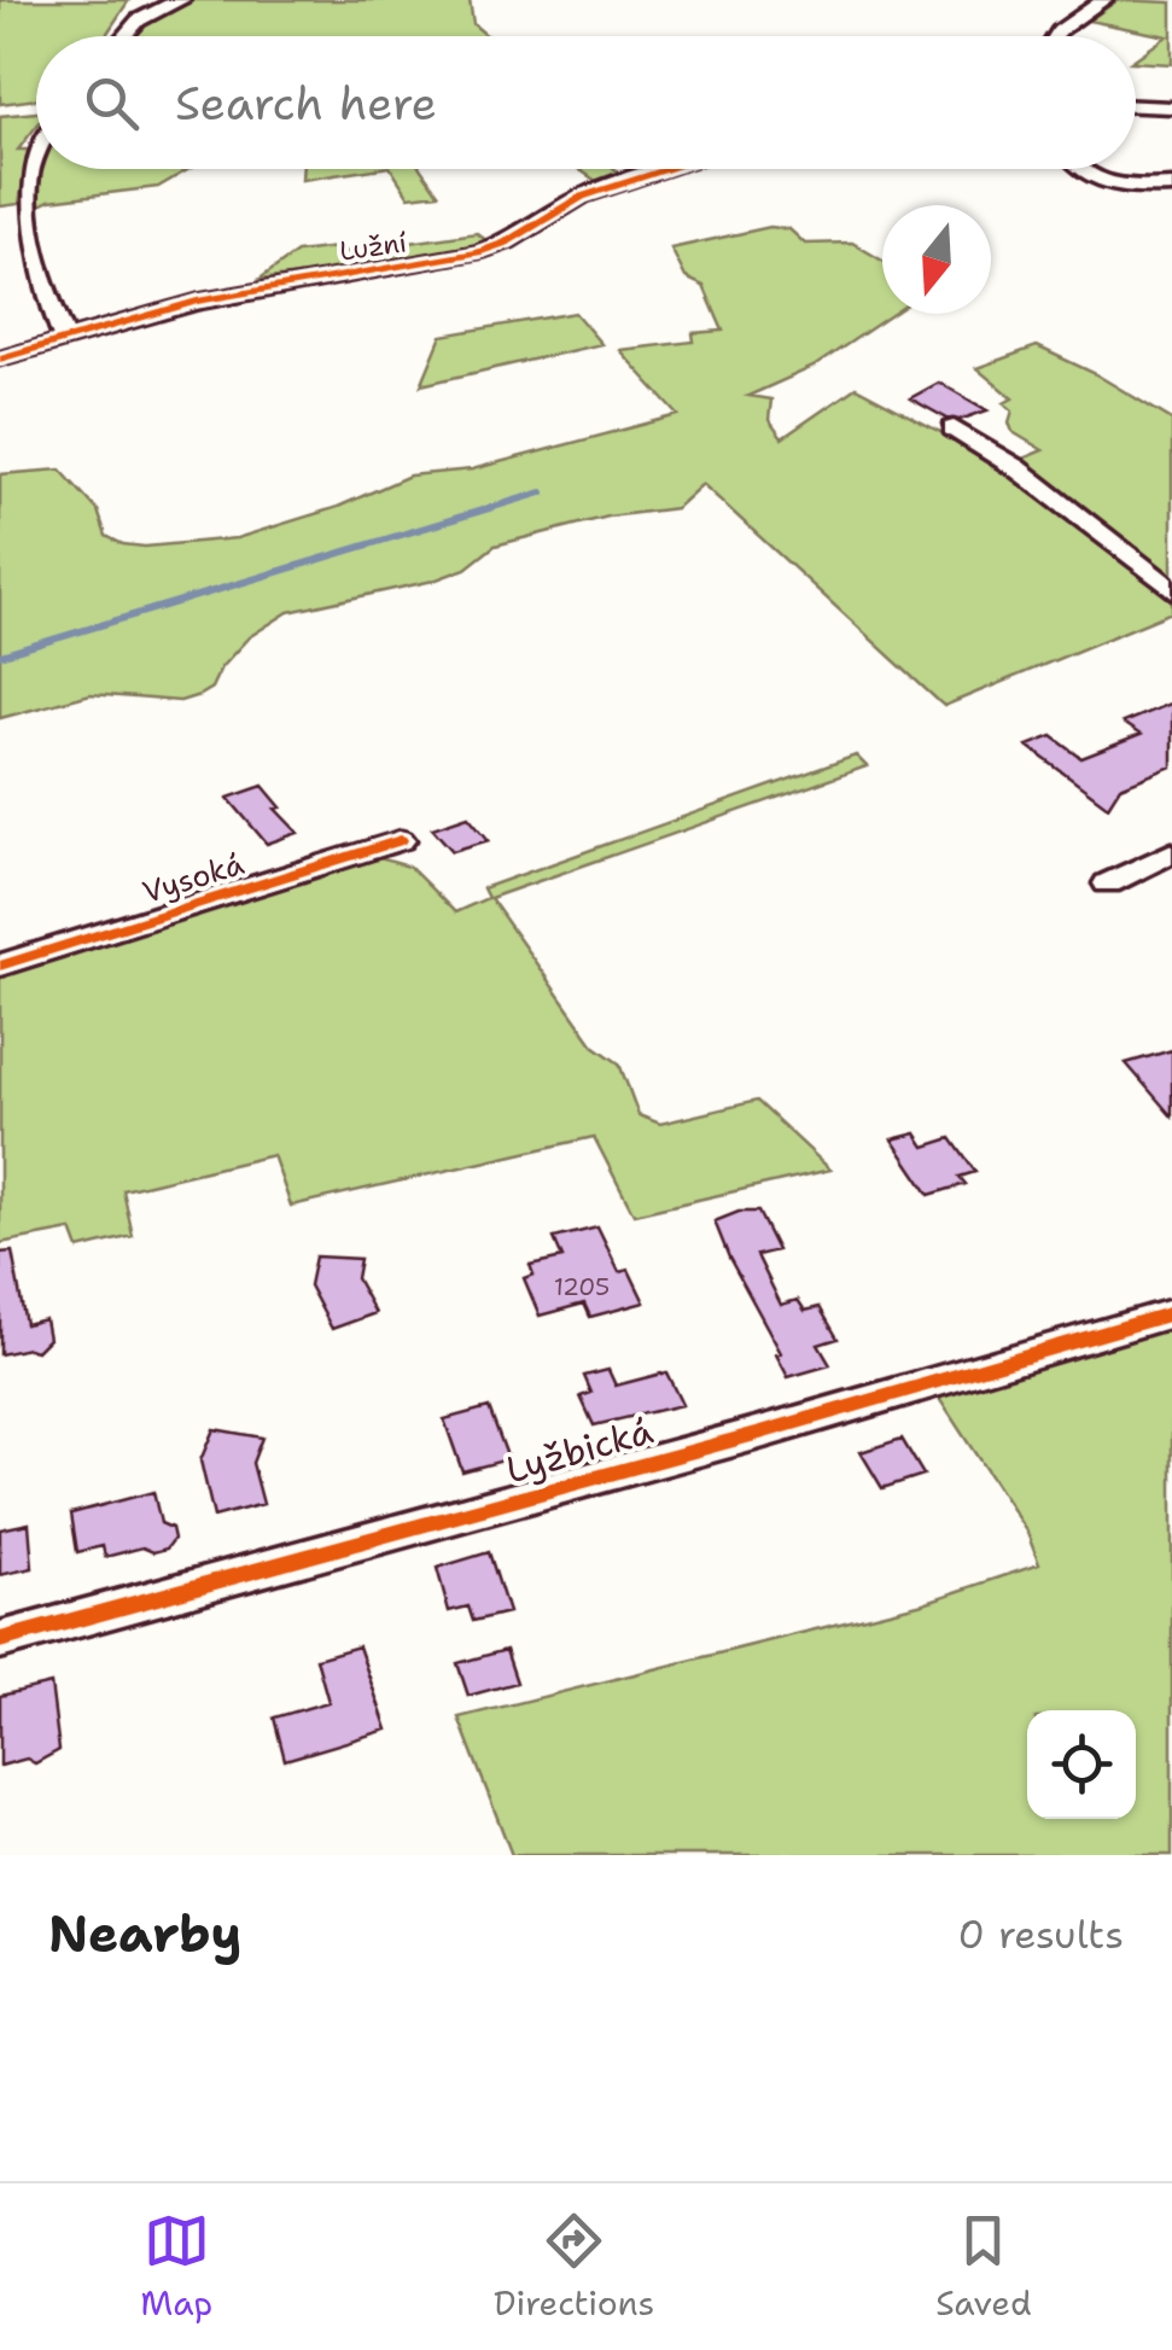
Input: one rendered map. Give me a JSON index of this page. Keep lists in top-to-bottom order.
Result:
{
  "streets": {
    "street": ["Lužní", "Vysoká", "Lyžbická"]
  },
  "house_numbers": ["1205"],
  "north": "bottom",
  "page": {
    "search": "Search here",
    "heading": ["Nearby", "0 results"],
    "nav": ["Map", "Directions", "Saved"]
  }
}
